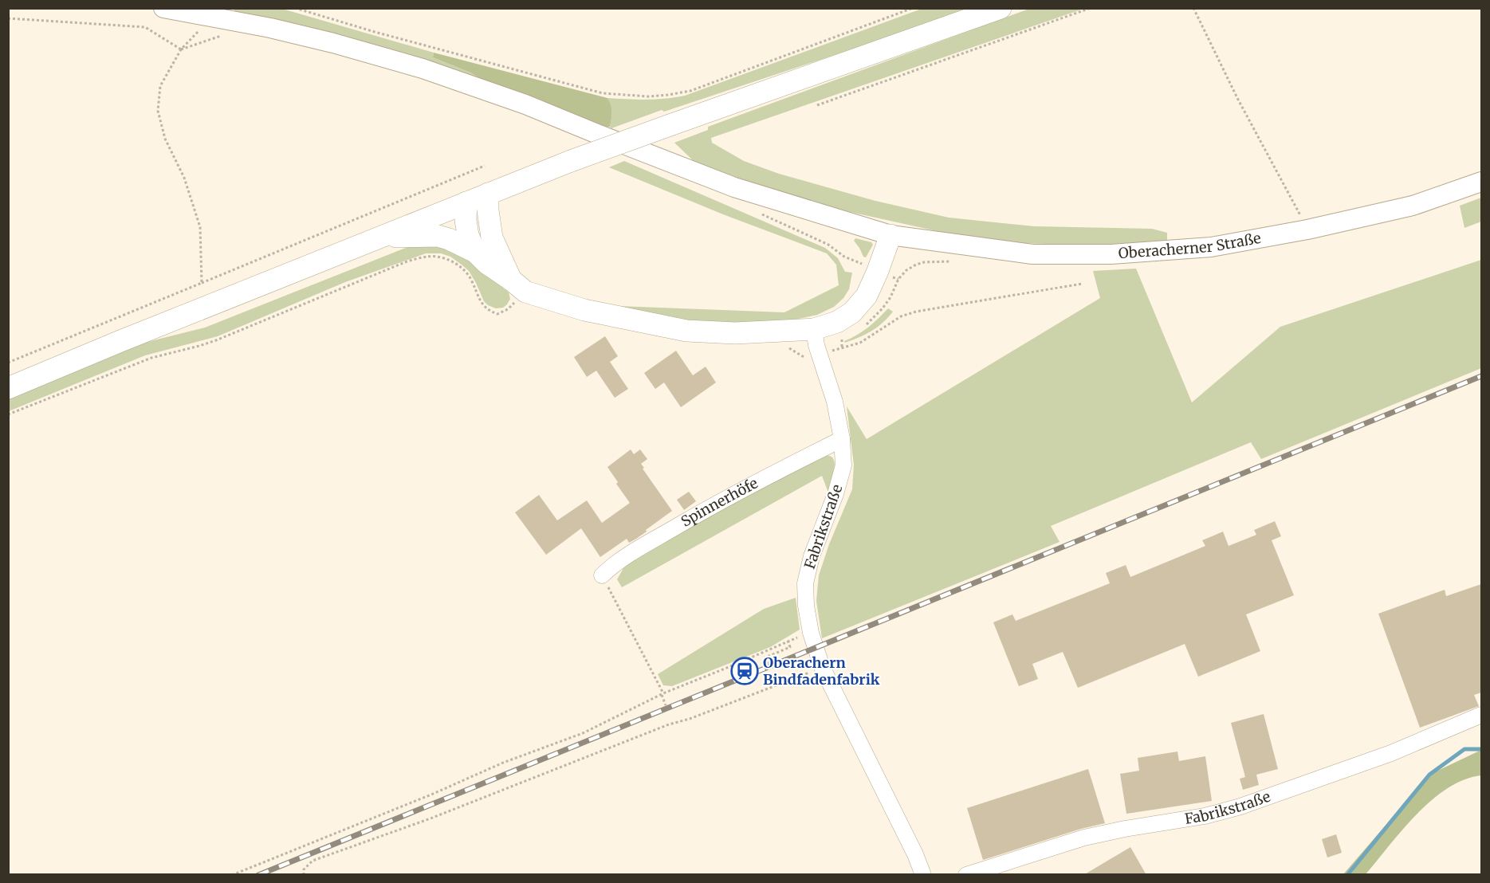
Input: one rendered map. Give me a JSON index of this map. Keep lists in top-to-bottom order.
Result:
{
  "streets": {
    "street": ["Oberacherner Straße", "Spinnerhöfe", "Fabrikstraße"]
  },
  "crossings": [
    ["Spinnerhöfe", "Fabrikstraße"]
  ],
  "places": {
    "station": ["Oberachern Bindfadenfabrik"]
  }
}
